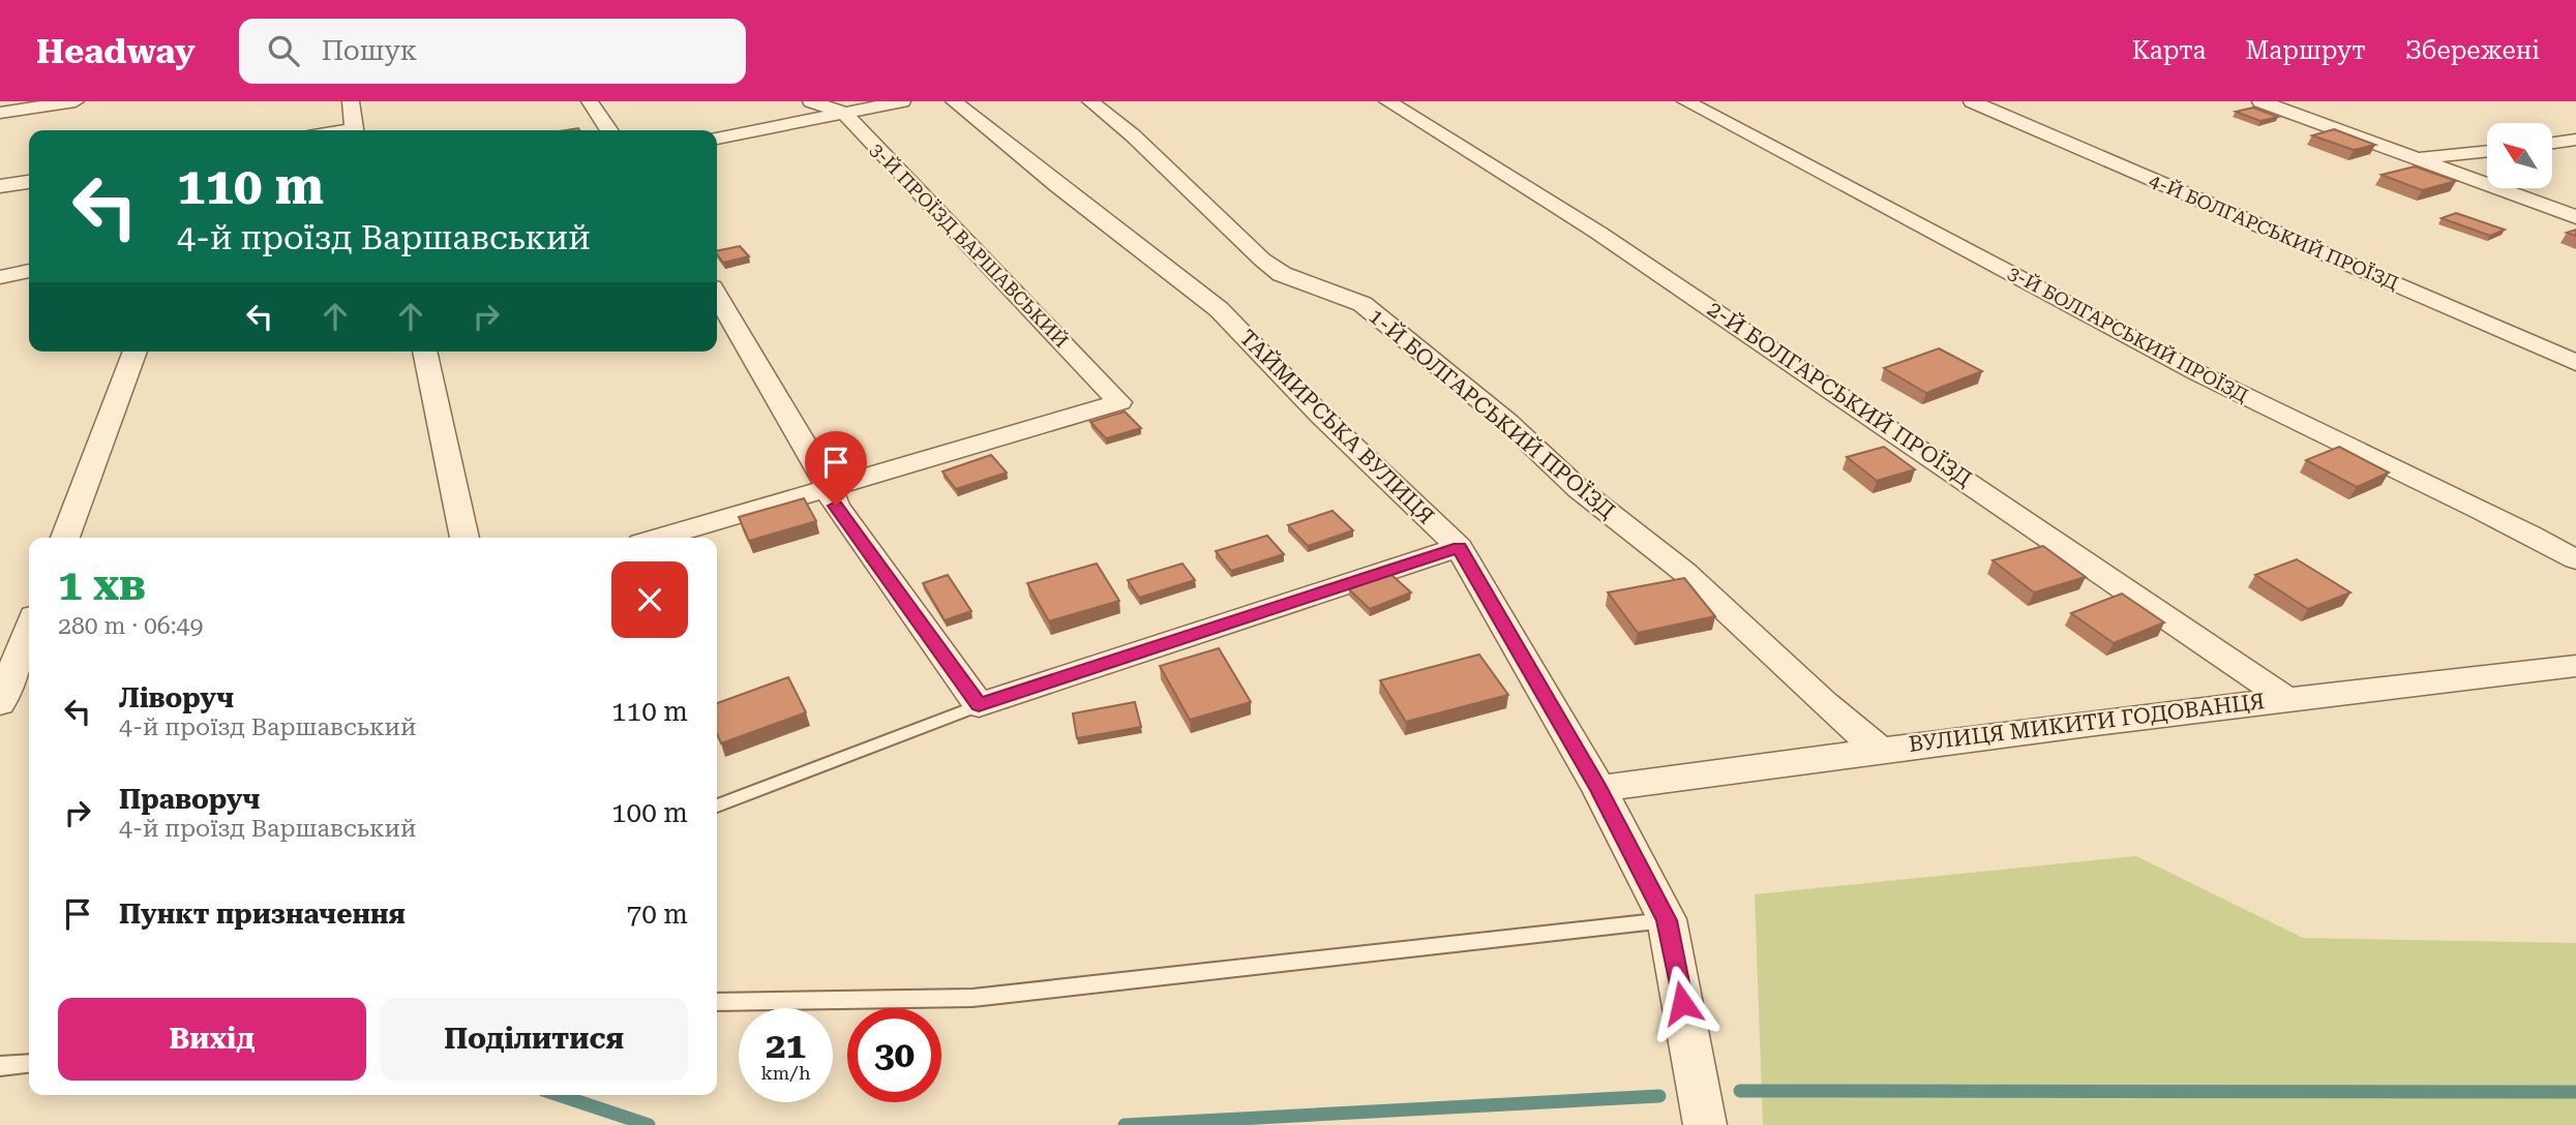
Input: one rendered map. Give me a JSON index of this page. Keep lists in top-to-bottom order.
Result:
{
  "streets": {
    "street": [
      "4-Й БОЛГАРСЬКИЙ ПРОЇЗД",
      "3-Й ПРОЇЗД ВАРШАВСЬКИЙ",
      "3-Й БОЛГАРСЬКИЙ ПРОЇЗД",
      "2-Й БОЛГАРСЬКИЙ ПРОЇЗД",
      "1-Й БОЛГАРСЬКИЙ ПРОЇЗД",
      "ТАЙМИРСЬКА ВУЛИЦЯ",
      "ВУЛИЦЯ МИКИТИ ГОДОВАНЦЯ"
    ]
  },
  "crossings": [
    ["2-Й БОЛГАРСЬКИЙ ПРОЇЗД", "ВУЛИЦЯ МИКИТИ ГОДОВАНЦЯ"],
    ["1-Й БОЛГАРСЬКИЙ ПРОЇЗД", "ВУЛИЦЯ МИКИТИ ГОДОВАНЦЯ"],
    ["ТАЙМИРСЬКА ВУЛИЦЯ", "ВУЛИЦЯ МИКИТИ ГОДОВАНЦЯ"]
  ],
  "north": "top left",
  "page": {
    "header": "Headway",
    "search": "Пошук",
    "nav": ["Карта", "Маршрут", "Збережені"],
    "turn": ["110 m", "4-й проїзд Варшавський"],
    "heading": ["1 хв", "280 m · 06:49"],
    "list": [
      {
        "name": "Ліворуч",
        "note": "4-й проїзд Варшавський",
        "value": "110 m"
      },
      {
        "name": "Праворуч",
        "note": "4-й проїзд Варшавський",
        "value": "100 m"
      },
      {
        "name": "Пункт призначення",
        "value": "70 m"
      }
    ],
    "buttons": ["Вихід", "Поділитися"],
    "speed": "21 km/h",
    "limit": "30"
  }
}
